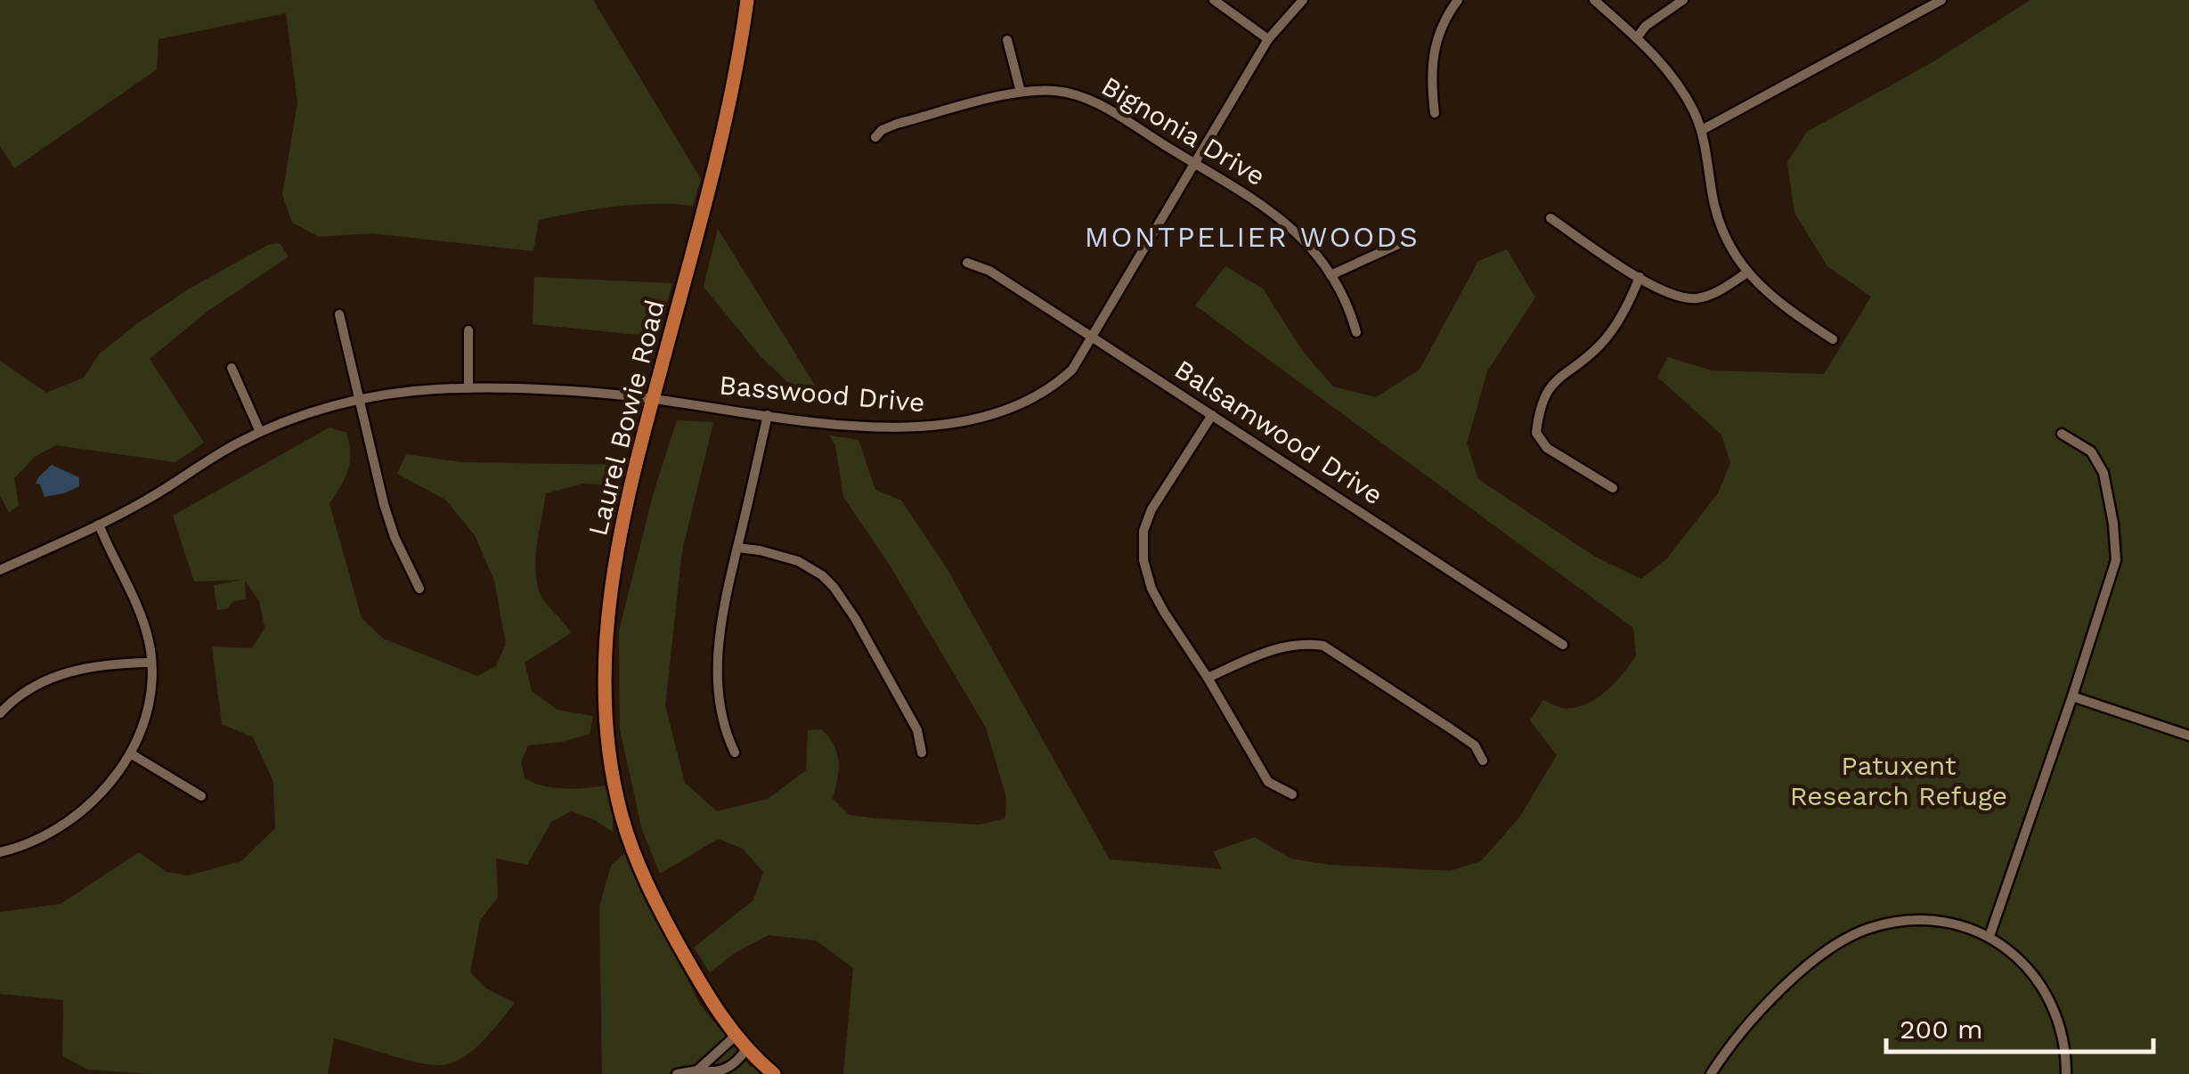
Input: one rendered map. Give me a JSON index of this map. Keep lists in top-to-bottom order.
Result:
{
  "streets": {
    "main road": ["Laurel Bowie Road"],
    "street": ["Bignonia Drive", "Basswood Drive", "Balsamwood Drive"]
  },
  "crossings": [
    ["Bignonia Drive", "Basswood Drive"],
    ["Basswood Drive", "Laurel Bowie Road"],
    ["Basswood Drive", "Balsamwood Drive"]
  ],
  "districts": ["MONTPELIER WOODS"],
  "parks": ["Patuxent Research Refuge"],
  "scale_bar": "200 m"
}
